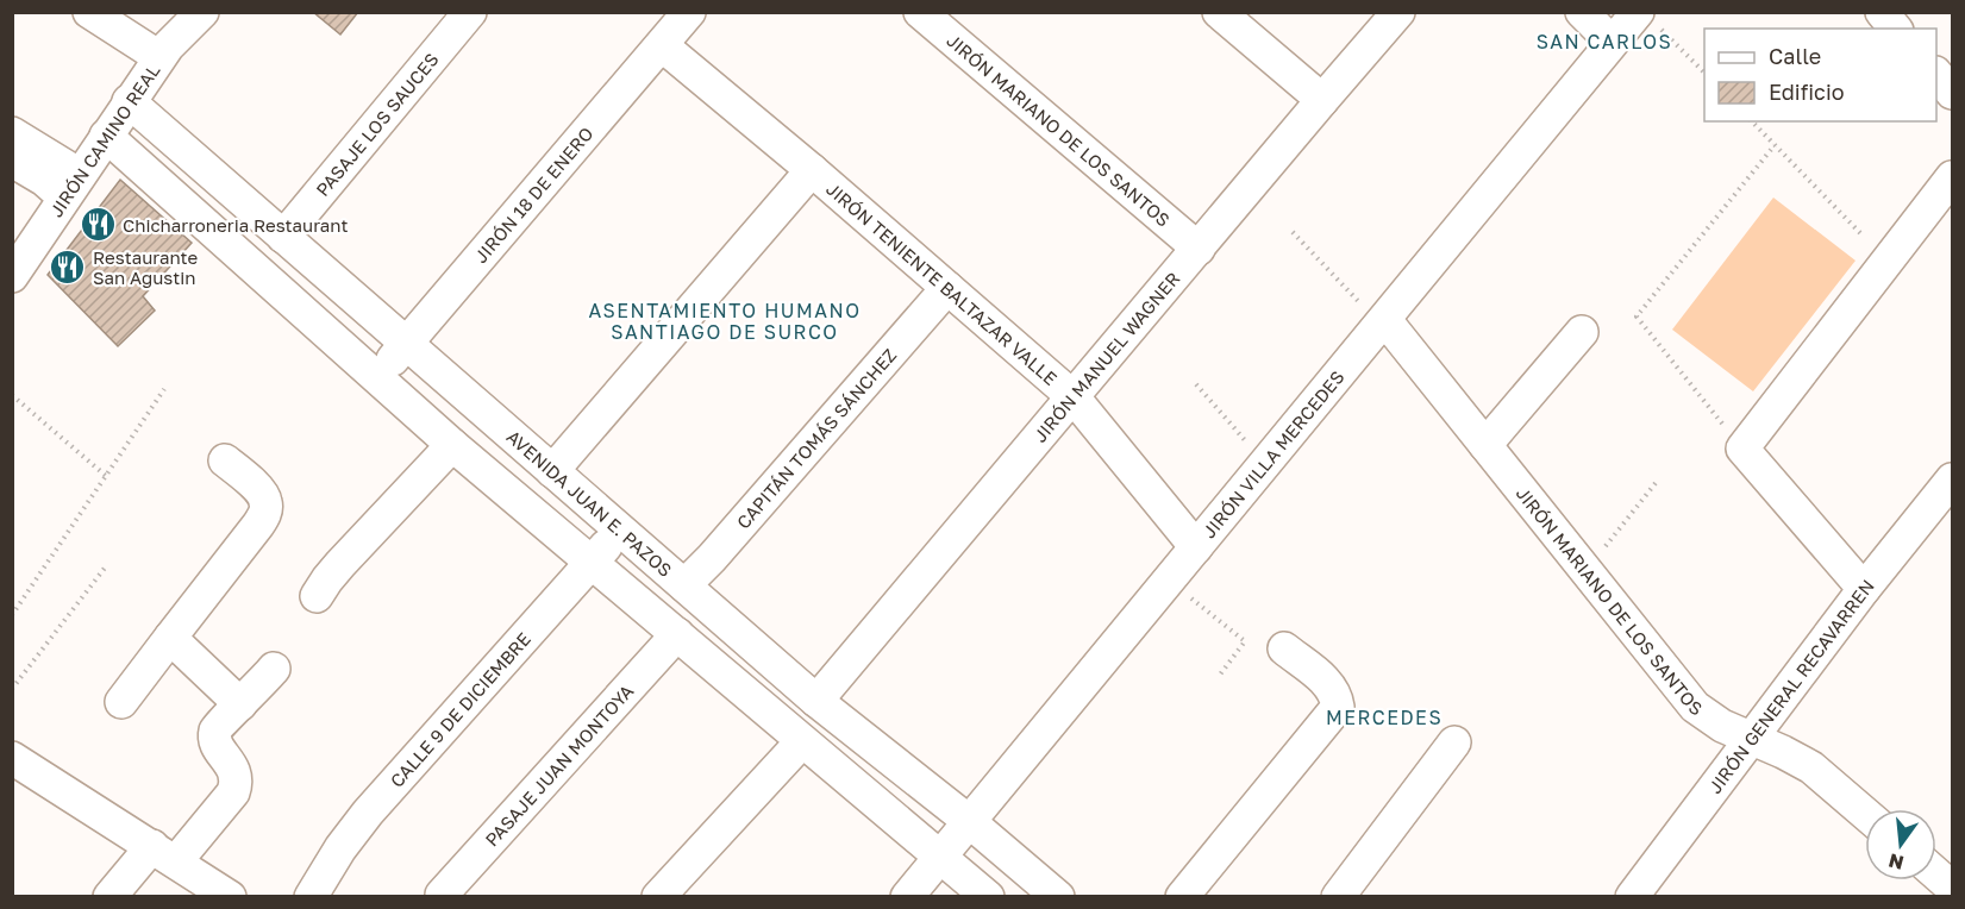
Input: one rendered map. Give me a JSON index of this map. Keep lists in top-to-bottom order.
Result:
{
  "streets": {
    "street": [
      "PASAJE LOS SAUCES",
      "JIRÓN MARIANO DE LOS SANTOS",
      "JIRÓN CAMINO REAL",
      "JIRÓN 18 DE ENERO",
      "JIRÓN TENIENTE BALTAZAR VALLE",
      "JIRÓN MANUEL WAGNER",
      "CAPITÁN TOMÁS SÁNCHEZ",
      "JIRÓN VILLA MERCEDES",
      "AVENIDA JUAN E. PAZOS",
      "JIRÓN GENERAL RECAVARREN",
      "CALLE 9 DE DICIEMBRE",
      "PASAJE JUAN MONTOYA"
    ]
  },
  "crossings": [
    ["PASAJE LOS SAUCES", "AVENIDA JUAN E. PAZOS"],
    ["JIRÓN MARIANO DE LOS SANTOS", "JIRÓN MANUEL WAGNER"],
    ["JIRÓN MARIANO DE LOS SANTOS", "JIRÓN VILLA MERCEDES"],
    ["JIRÓN MARIANO DE LOS SANTOS", "JIRÓN GENERAL RECAVARREN"],
    ["JIRÓN CAMINO REAL", "AVENIDA JUAN E. PAZOS"],
    ["JIRÓN 18 DE ENERO", "JIRÓN TENIENTE BALTAZAR VALLE"],
    ["JIRÓN 18 DE ENERO", "AVENIDA JUAN E. PAZOS"],
    ["JIRÓN TENIENTE BALTAZAR VALLE", "JIRÓN MANUEL WAGNER"],
    ["JIRÓN TENIENTE BALTAZAR VALLE", "CAPITÁN TOMÁS SÁNCHEZ"],
    ["JIRÓN TENIENTE BALTAZAR VALLE", "JIRÓN VILLA MERCEDES"],
    ["JIRÓN MANUEL WAGNER", "AVENIDA JUAN E. PAZOS"],
    ["CAPITÁN TOMÁS SÁNCHEZ", "AVENIDA JUAN E. PAZOS"],
    ["JIRÓN VILLA MERCEDES", "AVENIDA JUAN E. PAZOS"],
    ["AVENIDA JUAN E. PAZOS", "CALLE 9 DE DICIEMBRE"]
  ],
  "districts": ["SAN CARLOS", "ASENTAMIENTO HUMANO SANTIAGO DE SURCO", "MERCEDES"],
  "places": {
    "restaurant": ["Chicharroneria Restaurant", "Restaurante San Agustin"]
  },
  "legend": ["Calle", "Edificio"],
  "north": "bottom"
}
